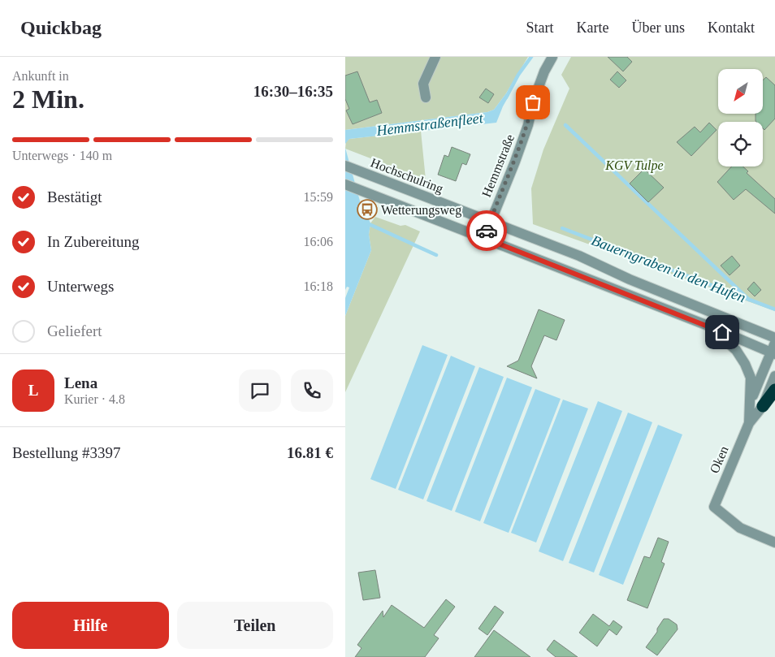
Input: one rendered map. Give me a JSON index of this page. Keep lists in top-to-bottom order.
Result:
{
  "streets": {
    "street": ["Hemmstraße", "Hochschulring", "Oken"]
  },
  "crossings": [
    ["Hemmstraße", "Hochschulring"]
  ],
  "water": ["Hemmstraßenfleet", "Bauerngraben in den Hufen"],
  "parks": ["KGV Tulpe"],
  "places": {
    "bus stop": ["Wetterungsweg"]
  },
  "north": "bottom left",
  "page": {
    "header": "Quickbag",
    "nav": [
      "Start",
      "Karte",
      "Über uns",
      "Kontakt"
    ],
    "heading": ["2 Min.", "Ankunft in", "16:30–16:35"],
    "panel": [
      "Lena",
      "Kurier · 4.8",
      "Bestellung #3397",
      "16.81 €"
    ],
    "bar": "Unterwegs · 140 m",
    "list": [
      ["Bestätigt", "15:59"],
      ["In Zubereitung", "16:06"],
      ["Unterwegs", "16:18"],
      "Geliefert"
    ],
    "round": "L",
    "buttons": ["Hilfe", "Teilen"]
  }
}
